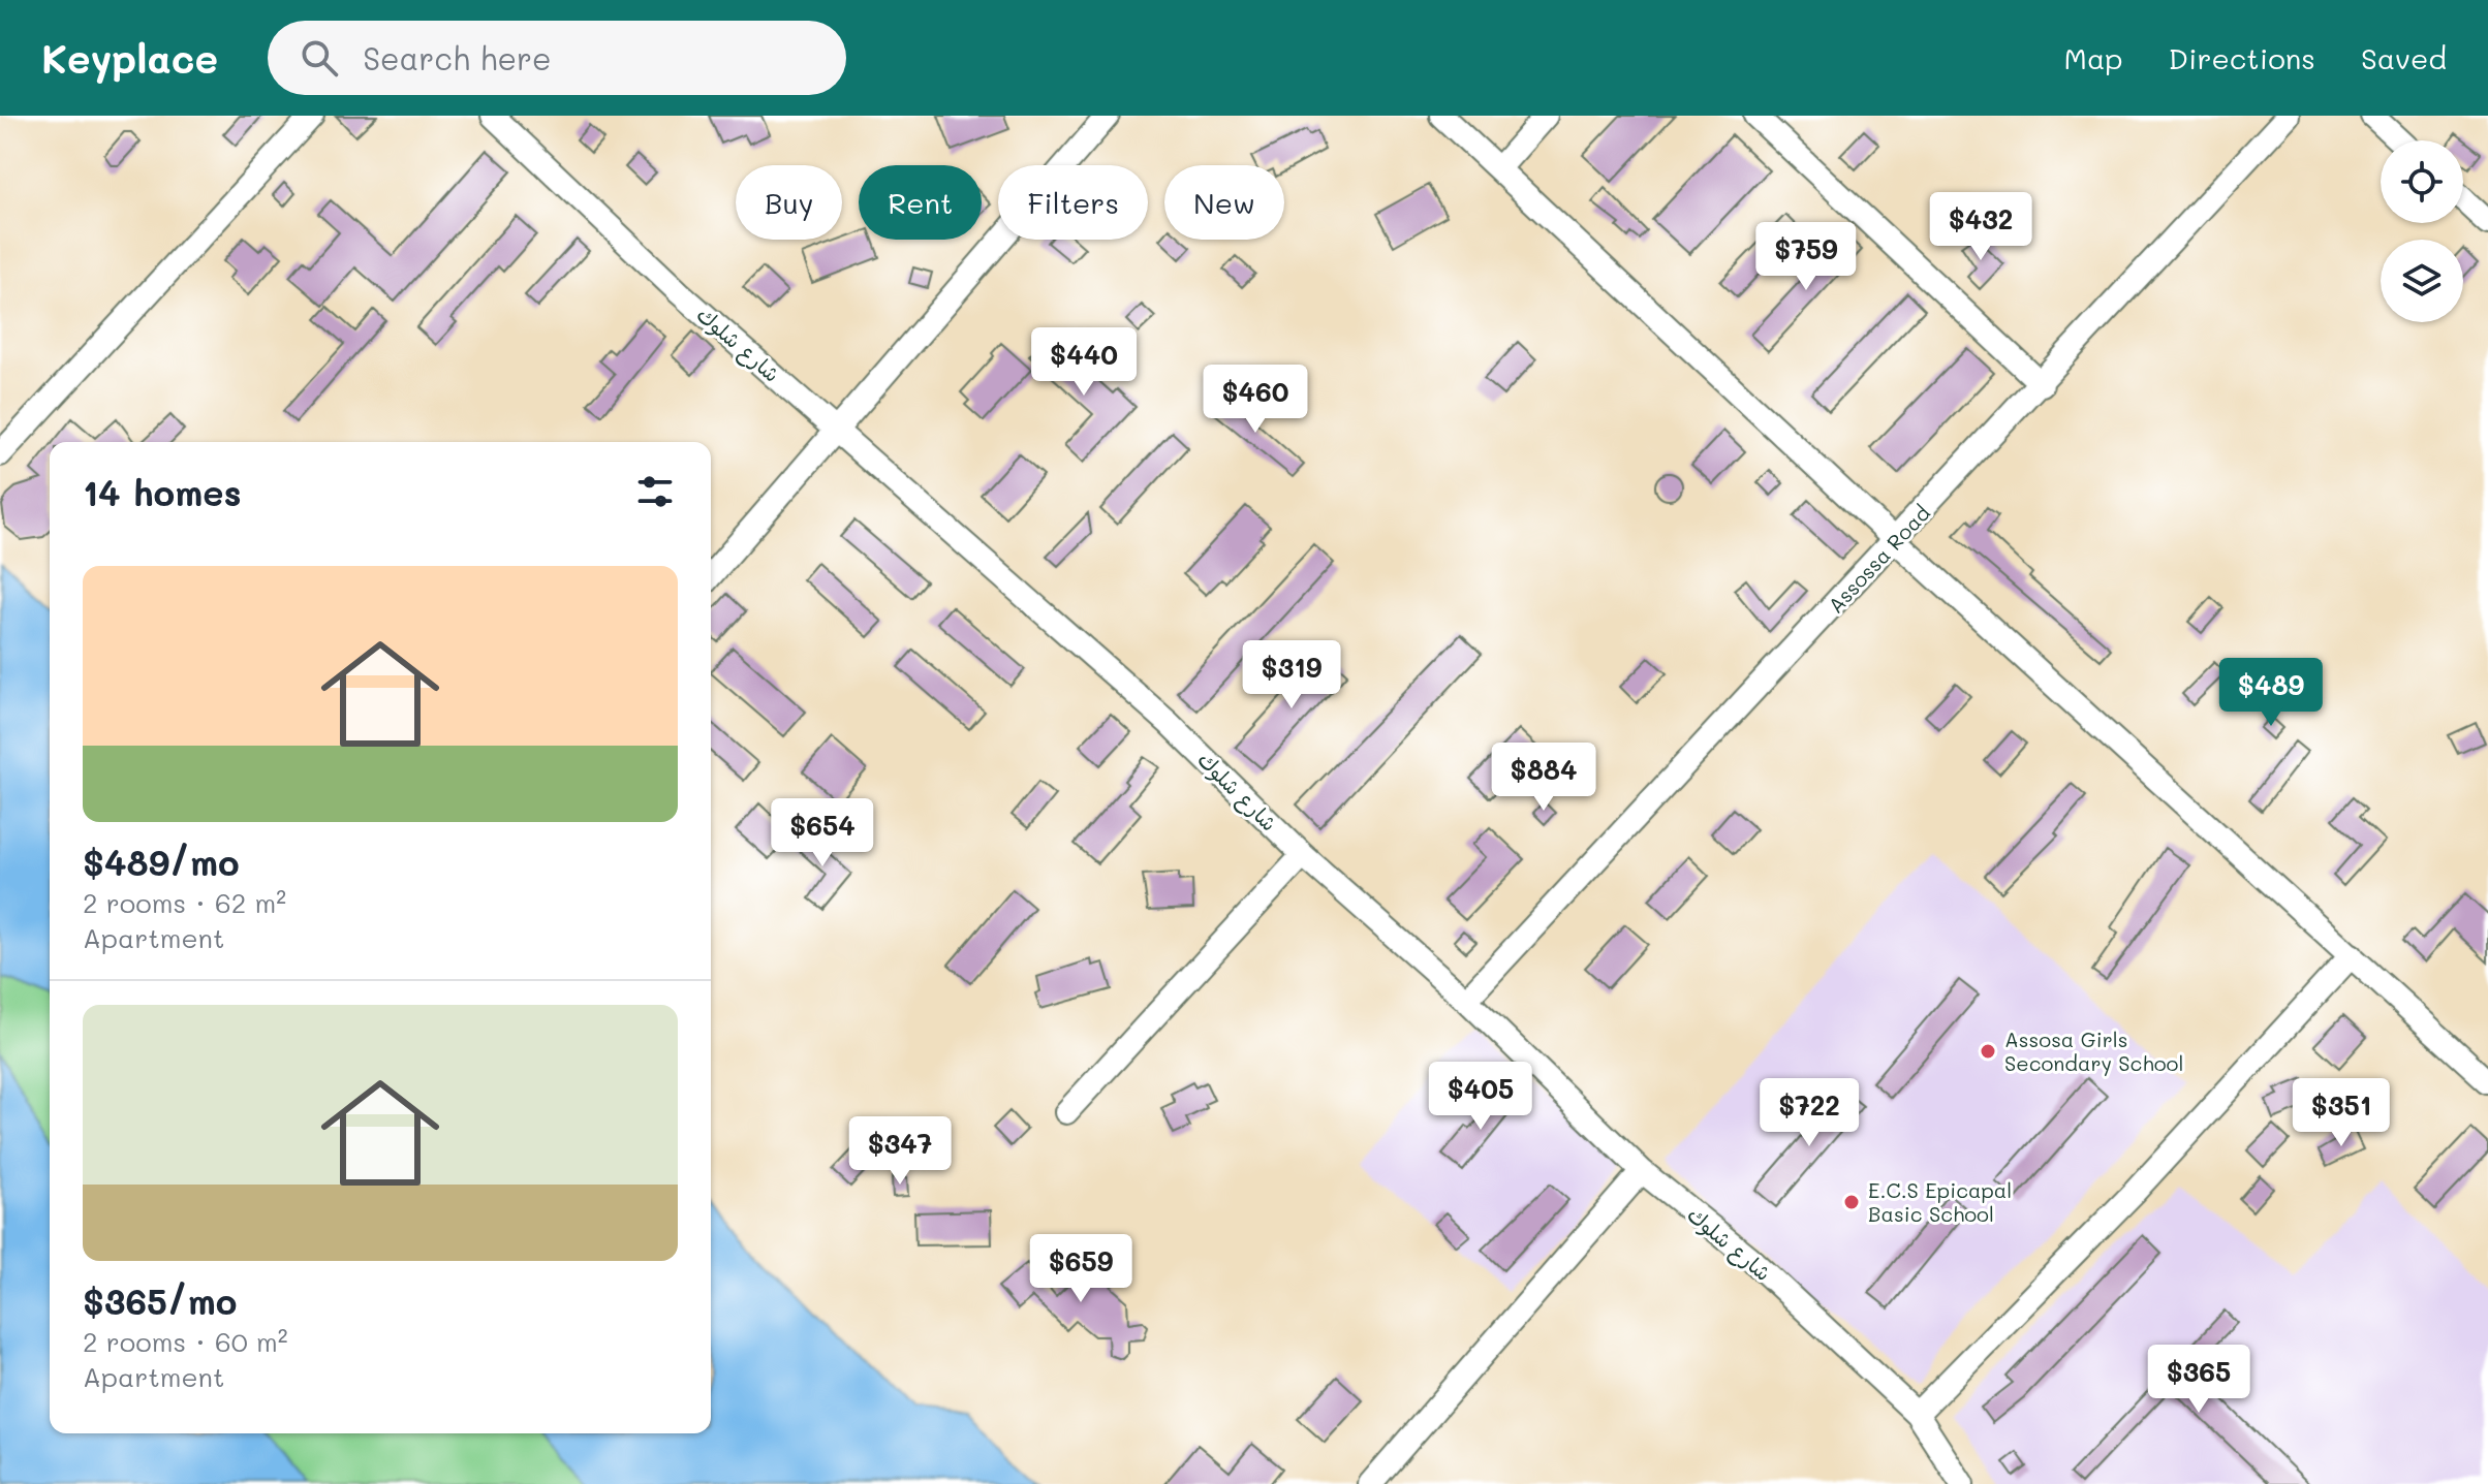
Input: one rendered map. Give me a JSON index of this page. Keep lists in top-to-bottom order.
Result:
{
  "streets": {
    "street": ["شارع شلوك", "Assossa Road"]
  },
  "crossings": [
    ["شارع شلوك", "Assossa Road"]
  ],
  "places": ["Assosa Girls Secondary School", "E.C.S Epicapal Basic School"],
  "page": {
    "header": "Keyplace",
    "search": "Search here",
    "nav": ["Map", "Directions", "Saved"],
    "chip": [
      "Buy",
      "Rent",
      "Filters",
      "New"
    ],
    "price": [
      "$432",
      "$759",
      "$440",
      "$460",
      "$319",
      "$489",
      "$884",
      "$654",
      "$405",
      "$722",
      "$351",
      "$347",
      "$659",
      "$365"
    ],
    "heading": "14 homes",
    "list": [
      {
        "name": "$489/mo",
        "note": "2 rooms · 62 m² · Apartment"
      },
      {
        "name": "$365/mo",
        "note": "2 rooms · 60 m² · Apartment"
      }
    ]
  }
}
